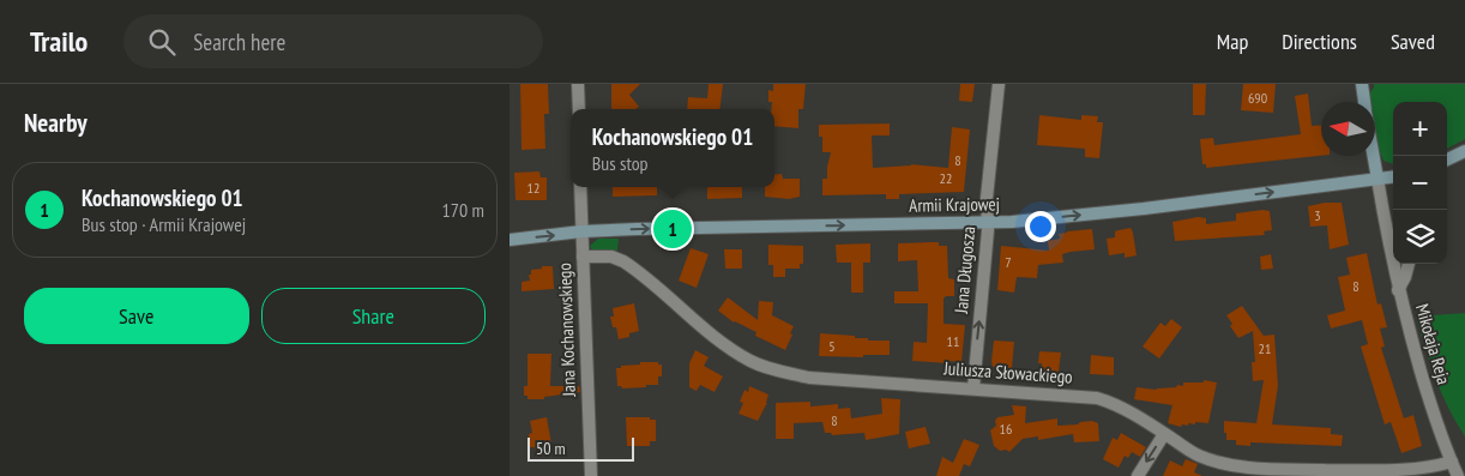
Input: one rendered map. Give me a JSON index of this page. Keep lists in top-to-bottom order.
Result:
{
  "streets": {
    "street": [
      "Armii Krajowej",
      "Jana Długosza",
      "Jana Kochanowskiego",
      "Mikołaja Reja",
      "Juliusza Słowackiego"
    ]
  },
  "crossings": [
    ["Armii Krajowej", "Jana Długosza"],
    ["Armii Krajowej", "Jana Kochanowskiego"],
    ["Armii Krajowej", "Mikołaja Reja"],
    ["Jana Długosza", "Juliusza Słowackiego"],
    ["Jana Kochanowskiego", "Juliusza Słowackiego"],
    ["Mikołaja Reja", "Juliusza Słowackiego"]
  ],
  "one_way": ["Armii Krajowej", "Jana Długosza"],
  "house_numbers": [
    "690",
    "8",
    "22",
    "12",
    "3",
    "7",
    "8",
    "11",
    "5",
    "21",
    "8",
    "16"
  ],
  "scale_bar": "50 m",
  "north": "left",
  "page": {
    "header": "Trailo",
    "search": "Search here",
    "nav": ["Map", "Directions", "Saved"],
    "heading": "Nearby",
    "map_buttons": ["+", "−"],
    "popup": ["Kochanowskiego 01", "Bus stop"],
    "list": [
      {
        "mark": "1",
        "name": "Kochanowskiego 01",
        "note": "Bus stop · Armii Krajowej",
        "value": "170 m"
      }
    ],
    "pins": "1",
    "buttons": ["Save", "Share"],
    "scale": "50 m"
  }
}
